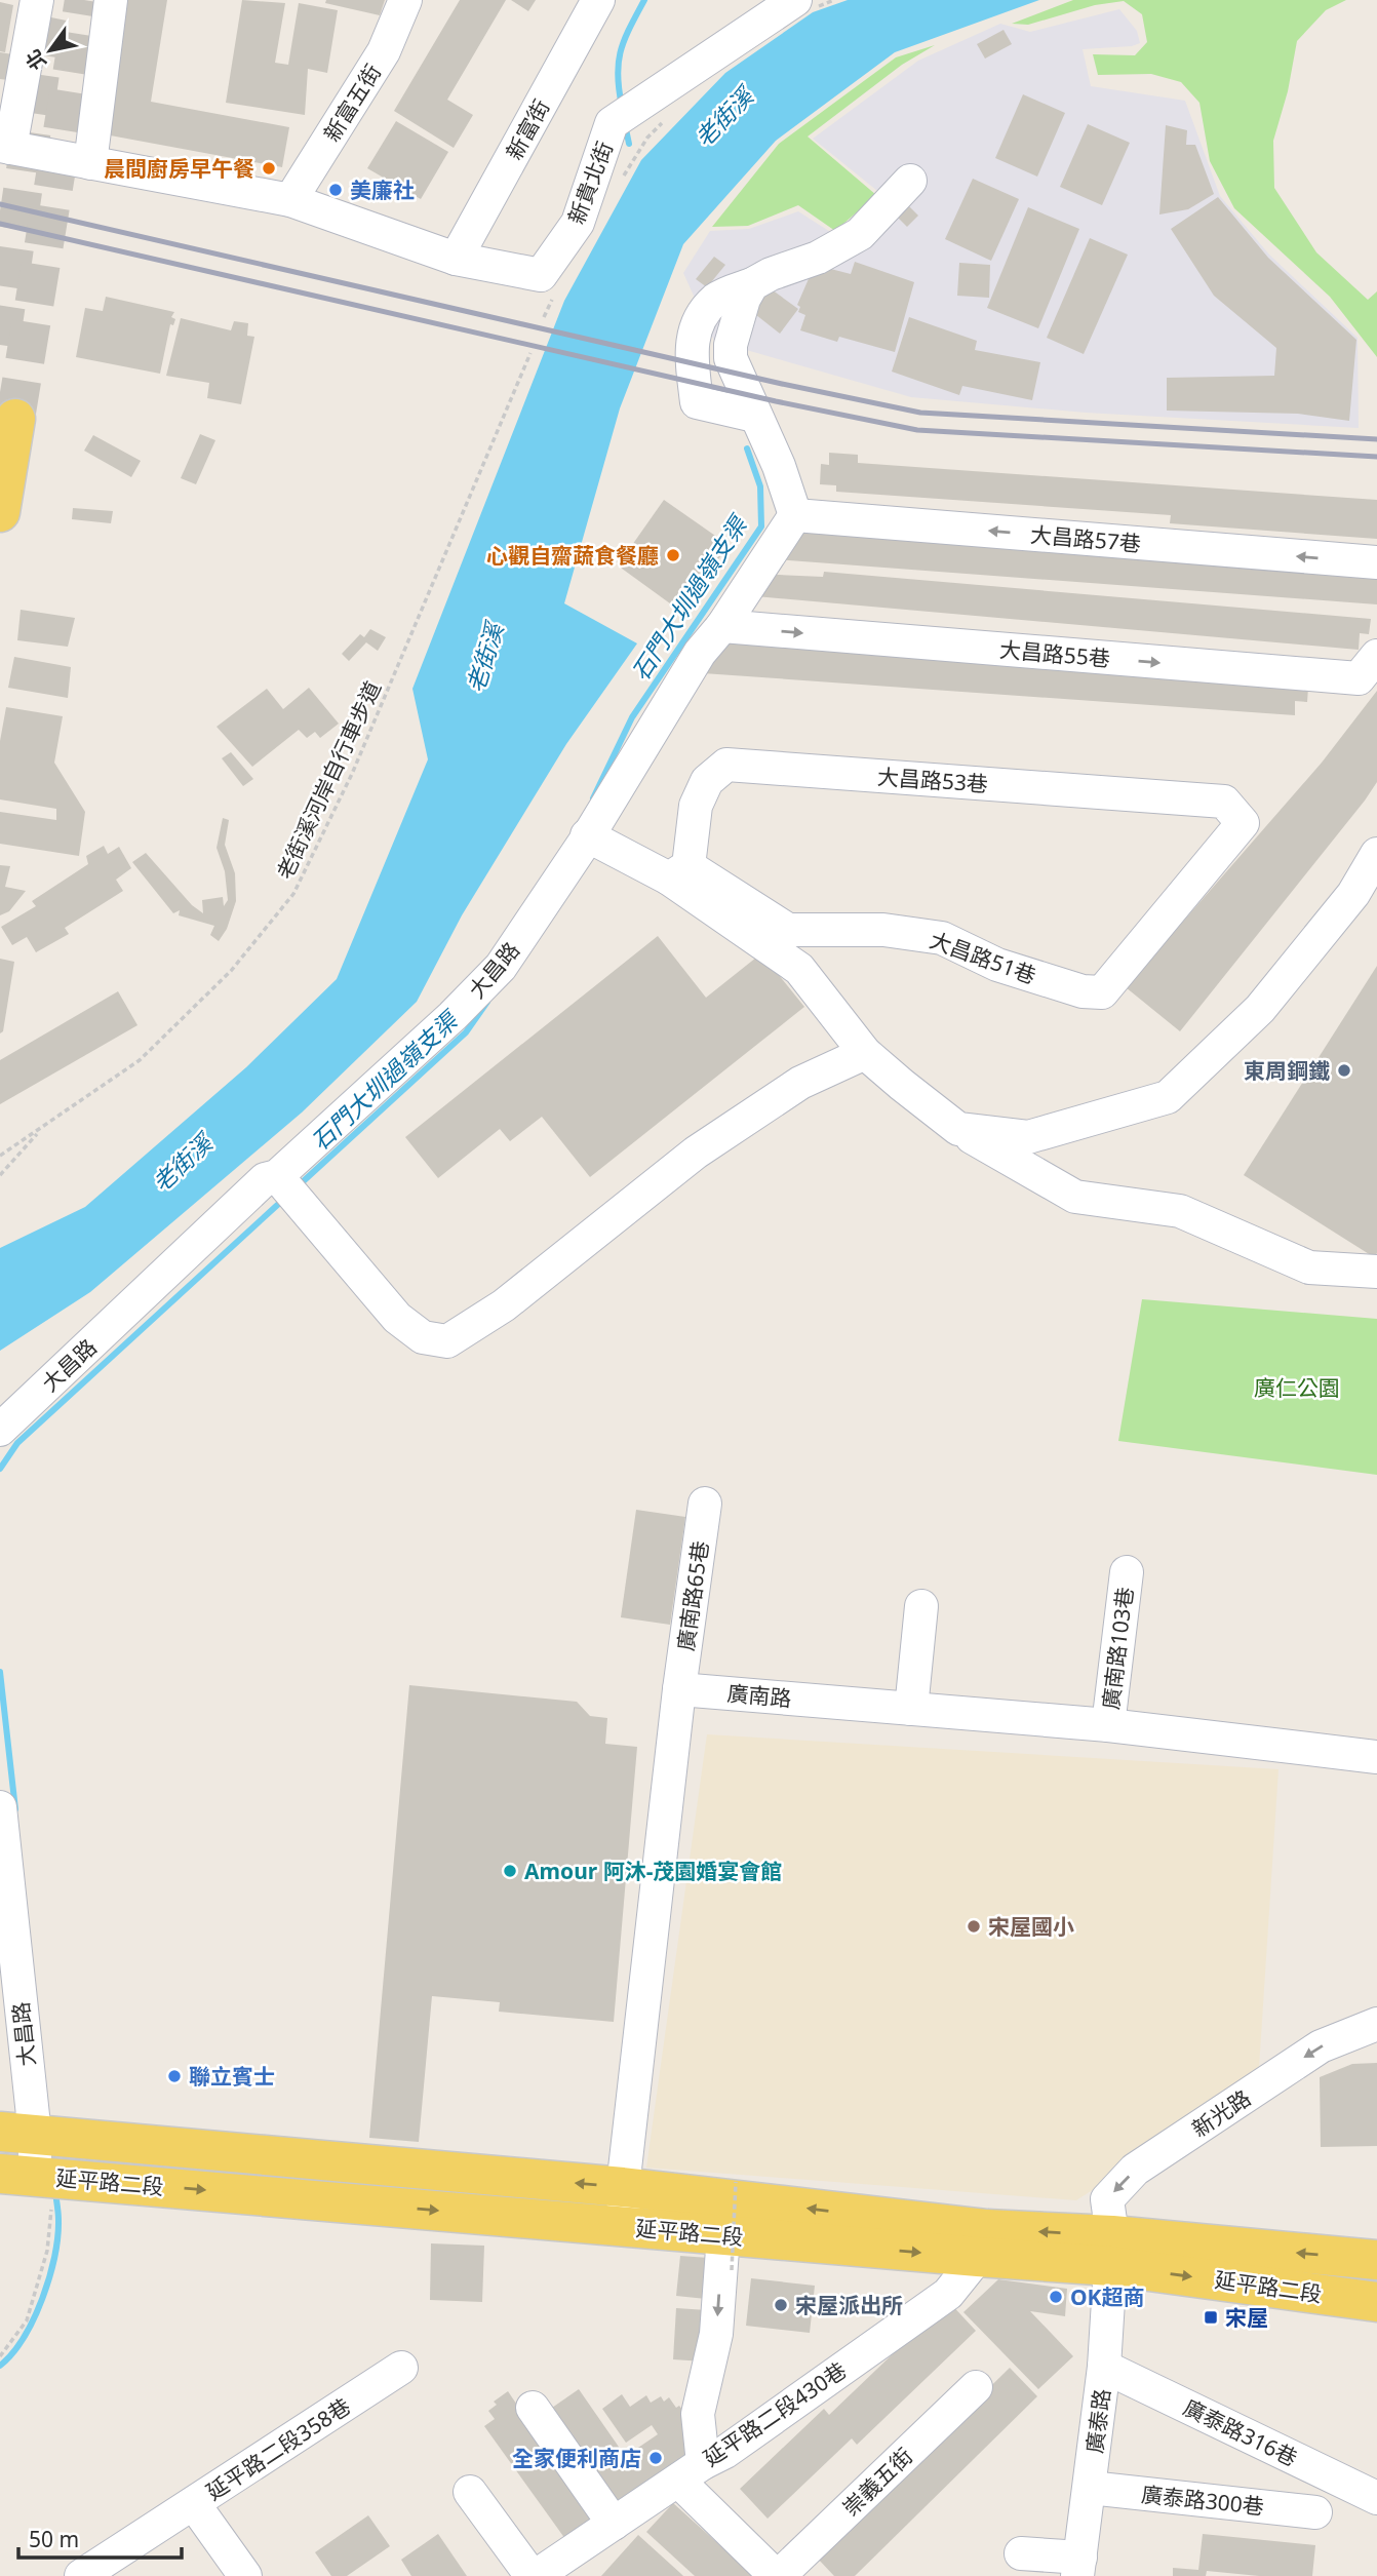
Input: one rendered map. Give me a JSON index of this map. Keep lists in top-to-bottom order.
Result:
{
  "streets": {
    "main road": ["延平路二段"],
    "street": [
      "新富五街",
      "新富街",
      "新貴北街",
      "大昌路57巷",
      "大昌路55巷",
      "大昌路53巷",
      "大昌路51巷",
      "大昌路",
      "廣南路65巷",
      "廣南路103巷",
      "廣南路",
      "新光路",
      "延平路二段430巷",
      "廣泰路",
      "廣泰路316巷",
      "延平路二段358巷",
      "崇義五街",
      "廣泰路300巷"
    ],
    "path": ["老街溪河岸自行車步道"]
  },
  "crossings": [
    ["新富街", "新貴北街"],
    ["大昌路53巷", "大昌路51巷"],
    ["大昌路51巷", "大昌路"],
    ["大昌路", "延平路二段"],
    ["廣南路65巷", "廣南路"],
    ["廣南路103巷", "廣南路"],
    ["新光路", "延平路二段"],
    ["新光路", "廣泰路"],
    ["延平路二段", "延平路二段430巷"],
    ["延平路二段", "廣泰路"],
    ["廣泰路", "廣泰路316巷"],
    ["廣泰路", "廣泰路300巷"]
  ],
  "one_way": ["大昌路57巷", "大昌路55巷", "新光路"],
  "water": ["老街溪", "石門大圳過嶺支渠"],
  "parks": ["廣仁公園"],
  "places": {
    "other": [
      "晨間廚房早午餐",
      "美廉社",
      "心觀自齋蔬食餐廳",
      "東周鋼鐵",
      "Amour 阿沐-茂園婚宴會館",
      "宋屋國小",
      "聯立賓士",
      "OK超商",
      "宋屋派出所",
      "全家便利商店"
    ],
    "transit": ["宋屋"]
  },
  "scale_bar": "50 m",
  "north": "bottom left"
}
